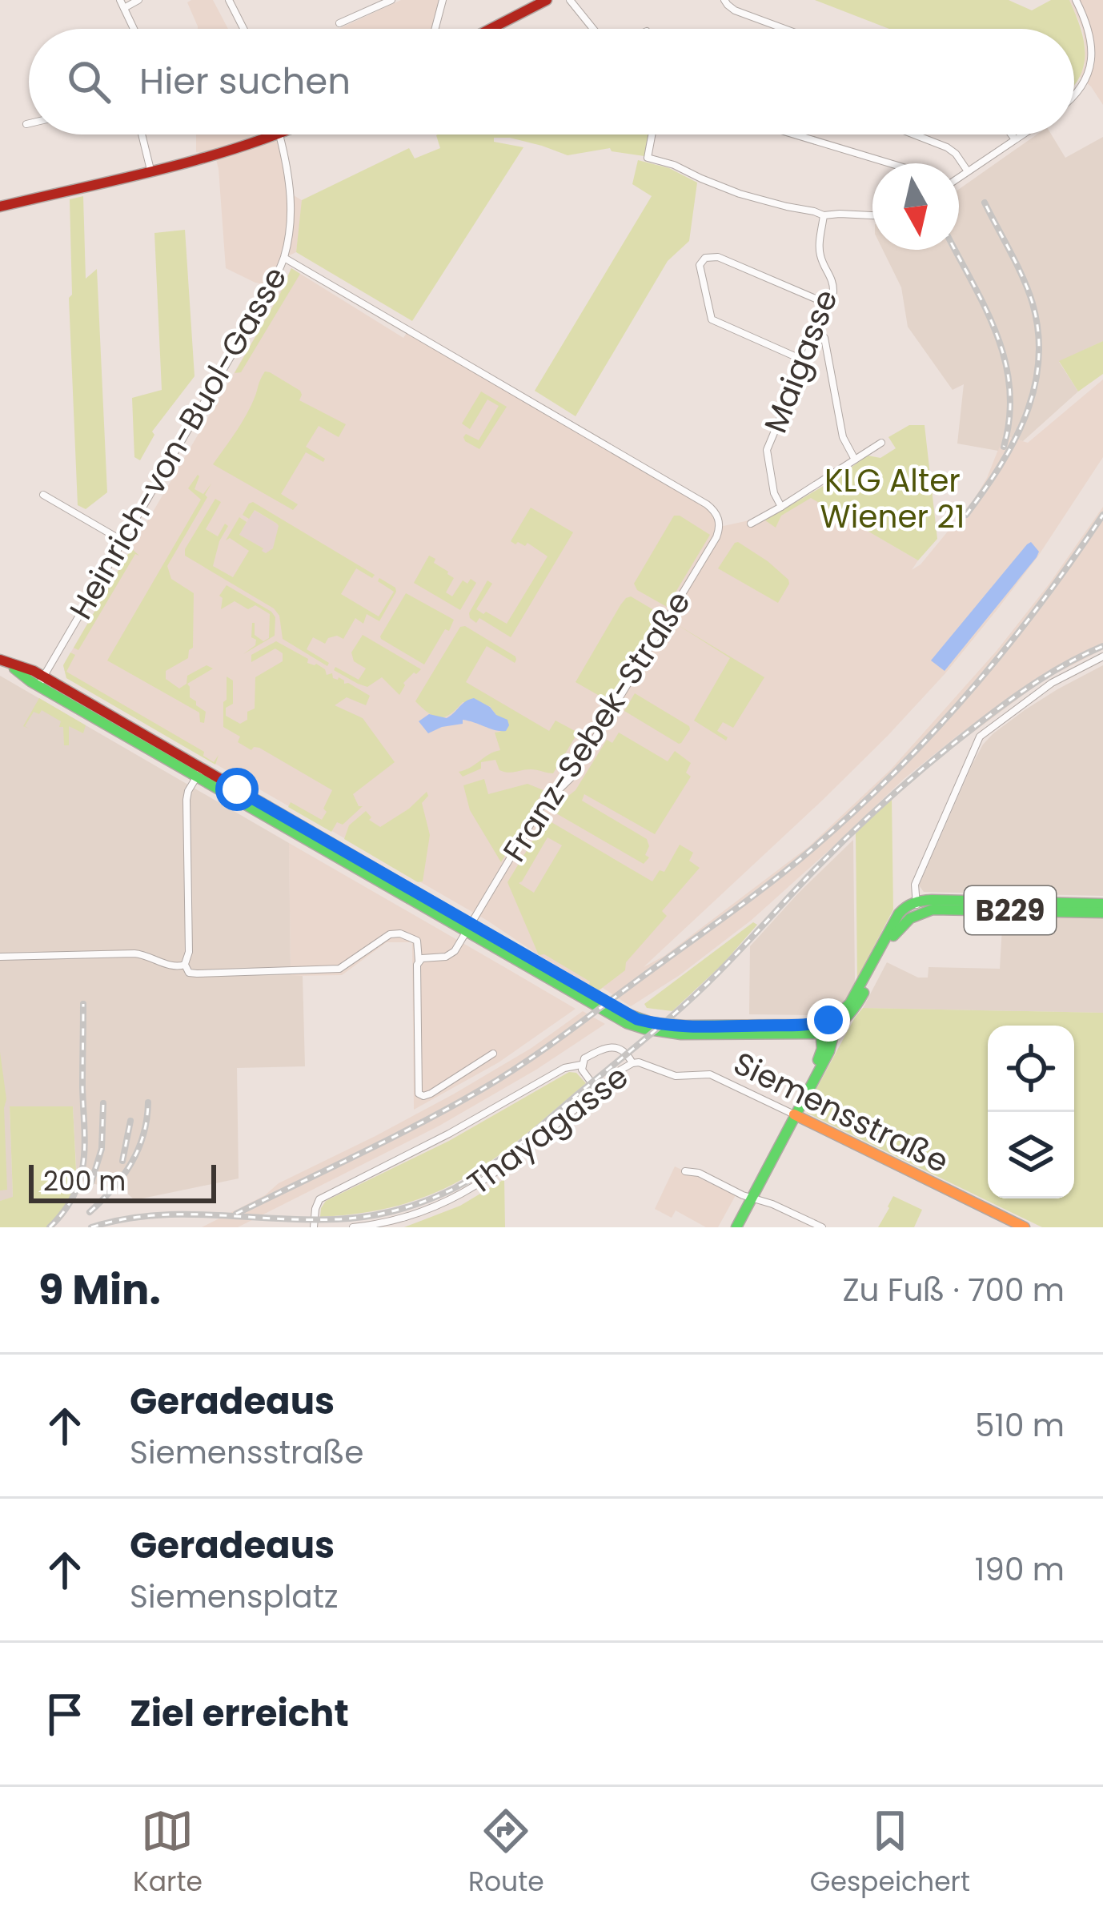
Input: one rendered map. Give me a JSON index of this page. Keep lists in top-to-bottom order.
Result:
{
  "streets": {
    "main road": ["B229", "Siemensstraße"],
    "street": [
      "Maigasse",
      "Heinrich-von-Buol-Gasse",
      "Franz-Sebek-Straße",
      "Thayagasse"
    ]
  },
  "crossings": [
    ["Heinrich-von-Buol-Gasse", "Franz-Sebek-Straße"],
    ["Siemensstraße", "Thayagasse"]
  ],
  "parks": ["KLG Alter Wiener 21"],
  "scale_bar": "200 m",
  "north": "bottom",
  "page": {
    "search": "Hier suchen",
    "scale": "200 m",
    "heading": ["9 Min.", "Zu Fuß · 700 m"],
    "list": [
      ["Geradeaus", "Siemensstraße", "510 m"],
      ["Geradeaus", "Siemensplatz", "190 m"],
      "Ziel erreicht"
    ],
    "nav": ["Karte", "Route", "Gespeichert"]
  }
}
